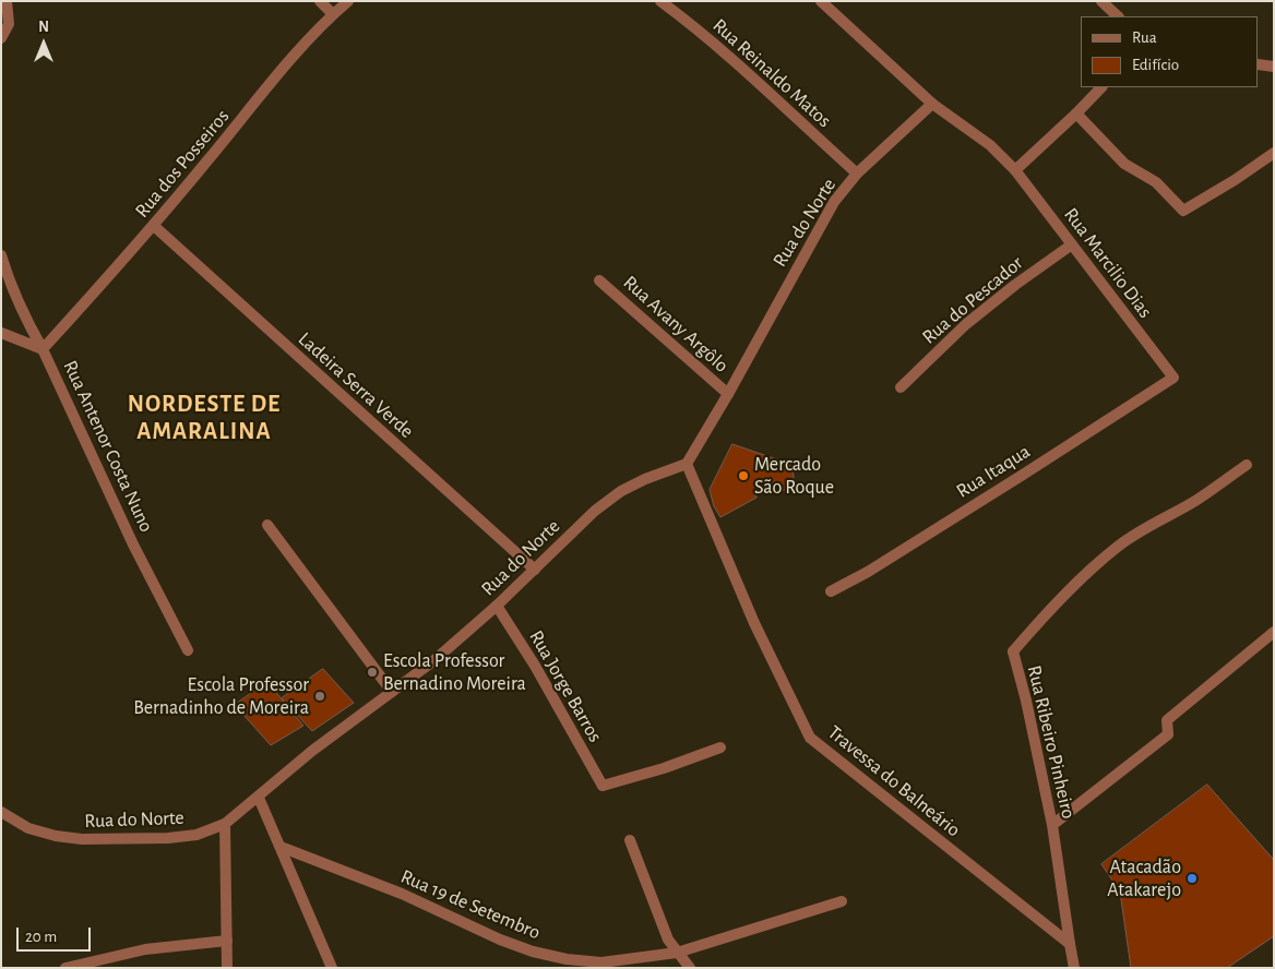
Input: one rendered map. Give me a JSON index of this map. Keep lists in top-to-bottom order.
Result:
{
  "streets": {
    "street": [
      "Rua Reinaldo Matos",
      "Rua dos Posseiros",
      "Rua do Norte",
      "Rua Marcilio Dias",
      "Rua do Pescador",
      "Rua Avany Argôlo",
      "Ladeira Serra Verde",
      "Rua Antenor Costa Nuno",
      "Rua Itaqua",
      "Rua Jorge Barros",
      "Rua Ribeiro Pinheiro",
      "Travessa do Balneário",
      "Rua 19 de Setembro"
    ]
  },
  "crossings": [
    ["Rua Reinaldo Matos", "Rua do Norte"],
    ["Rua dos Posseiros", "Ladeira Serra Verde"],
    ["Rua dos Posseiros", "Rua Antenor Costa Nuno"],
    ["Rua do Norte", "Rua Marcilio Dias"],
    ["Rua do Norte", "Rua Avany Argôlo"],
    ["Rua do Norte", "Ladeira Serra Verde"],
    ["Rua do Norte", "Rua Jorge Barros"],
    ["Rua do Norte", "Travessa do Balneário"],
    ["Rua Marcilio Dias", "Rua do Pescador"],
    ["Rua Marcilio Dias", "Rua Itaqua"],
    ["Rua Ribeiro Pinheiro", "Travessa do Balneário"]
  ],
  "districts": ["NORDESTE DE AMARALINA"],
  "places": [
    "Mercado São Roque",
    "Escola Professor Bernadino Moreira",
    "Escola Professor Bernadinho de Moreira",
    "Atacadão Atakarejo"
  ],
  "legend": ["Rua", "Edifício"],
  "scale_bar": "20 m",
  "north": "top"
}
